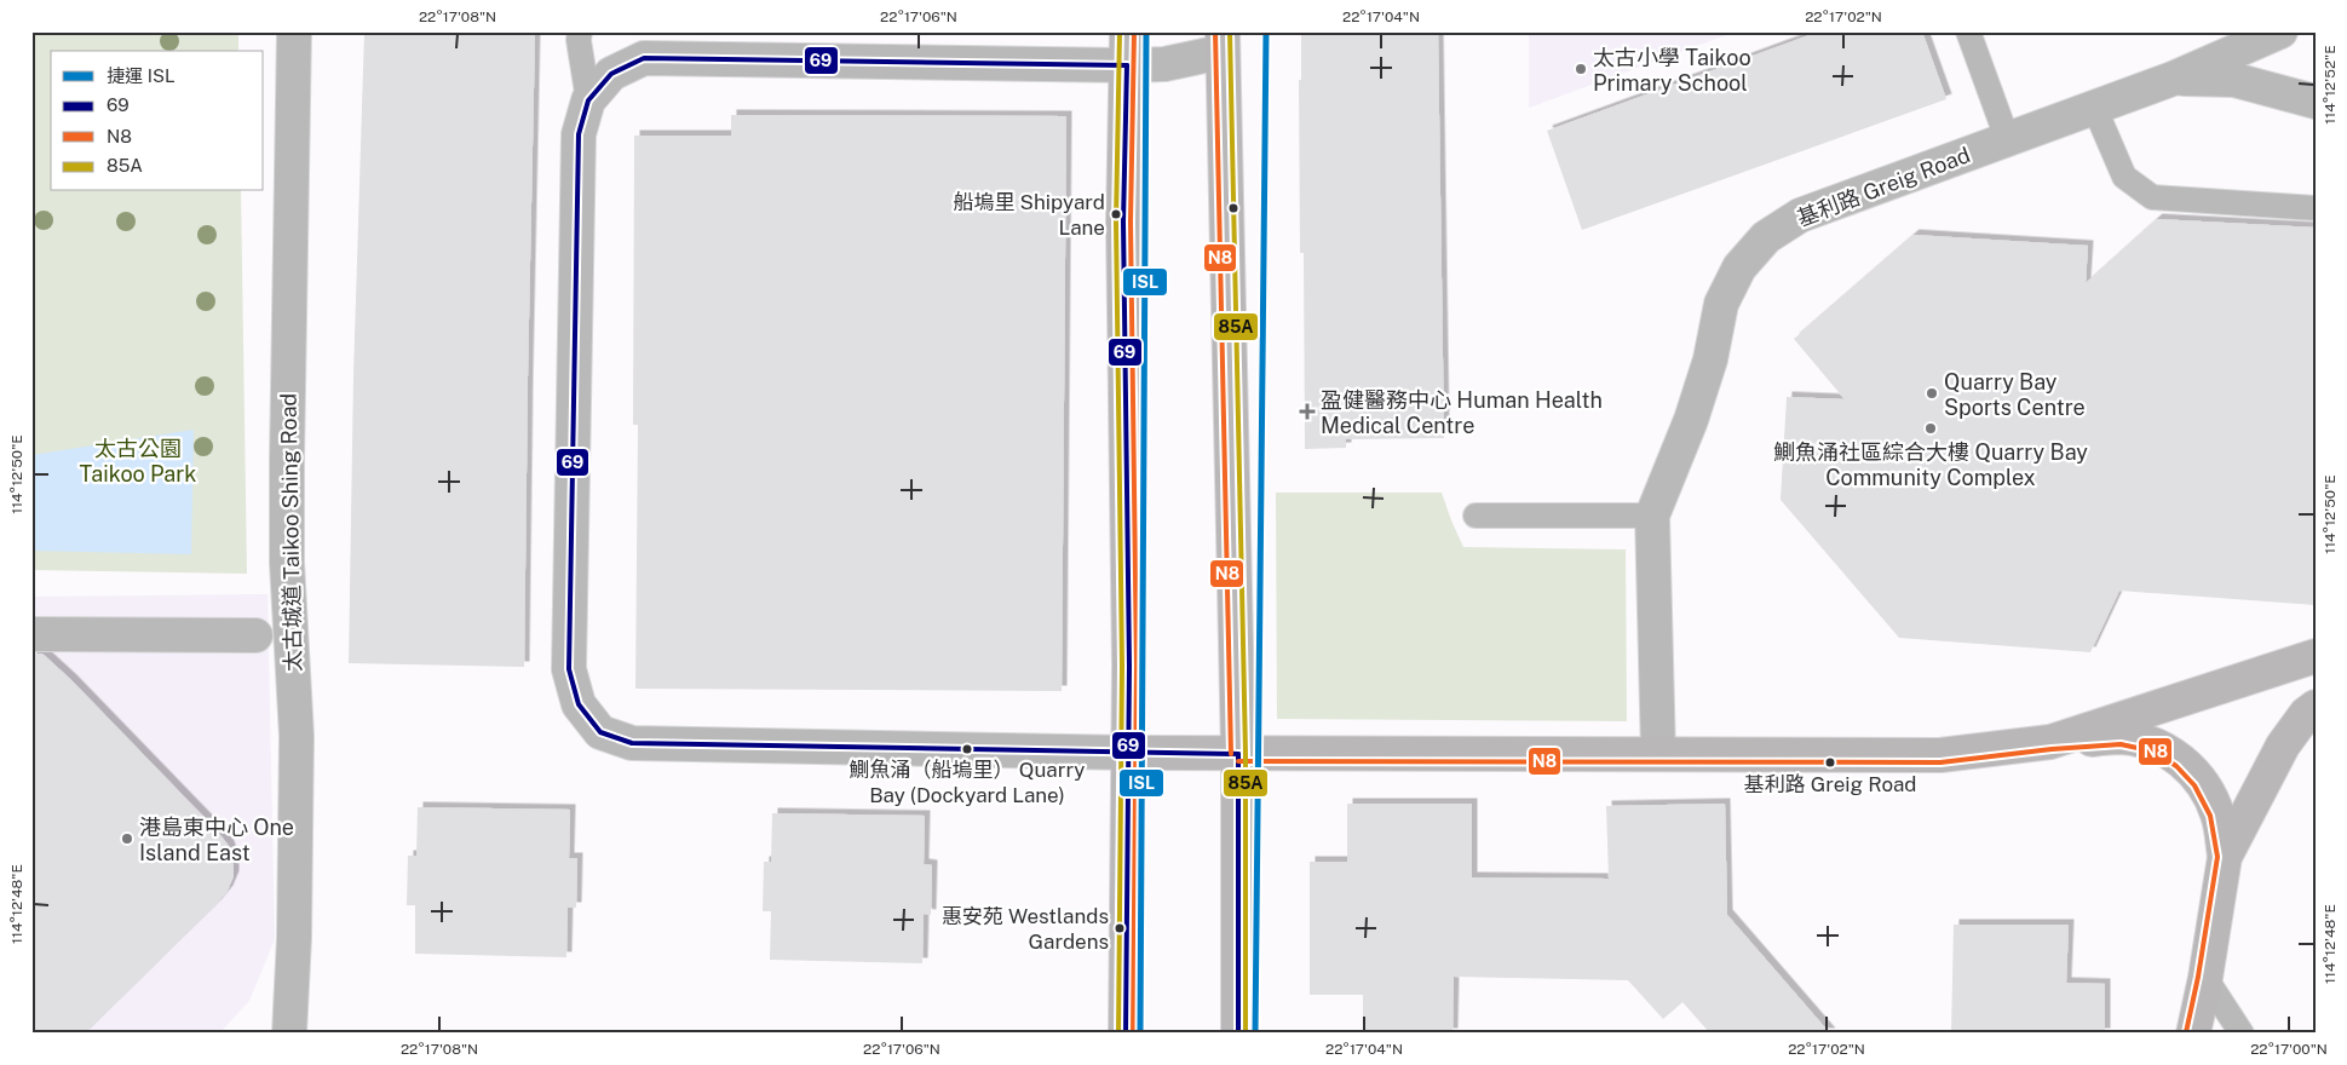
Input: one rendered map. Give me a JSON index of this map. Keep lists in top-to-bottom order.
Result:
{
  "streets": {
    "street": ["基利路 Greig Road", "太古城道 Taikoo Shing Road"]
  },
  "parks": ["太古公園 Taikoo Park"],
  "places": {
    "other": [
      "太古小學 Taikoo Primary School",
      "船塢里 Shipyard Lane",
      "Quarry Bay Sports Centre",
      "鰂魚涌社區綜合大樓 Quarry Bay Community Complex",
      "鰂魚涌（船塢里） Quarry Bay (Dockyard Lane)",
      "基利路 Greig Road",
      "港島東中心 One Island East",
      "惠安苑 Westlands Gardens"
    ],
    "health": ["盈健醫務中心 Human Health Medical Centre"]
  },
  "lines": [
    "metro line ISL",
    "transit line N8",
    "transit line 85A",
    "transit line 69"
  ],
  "legend": [
    "捷運 ISL",
    "69",
    "N8",
    "85A"
  ],
  "coordinates": [
    "22°17'08\"N",
    "22°17'06\"N",
    "22°17'04\"N",
    "22°17'02\"N",
    "114°12'52\"E",
    "114°12'50\"E",
    "114°12'48\"E",
    "22°17'00\"N"
  ]
}
